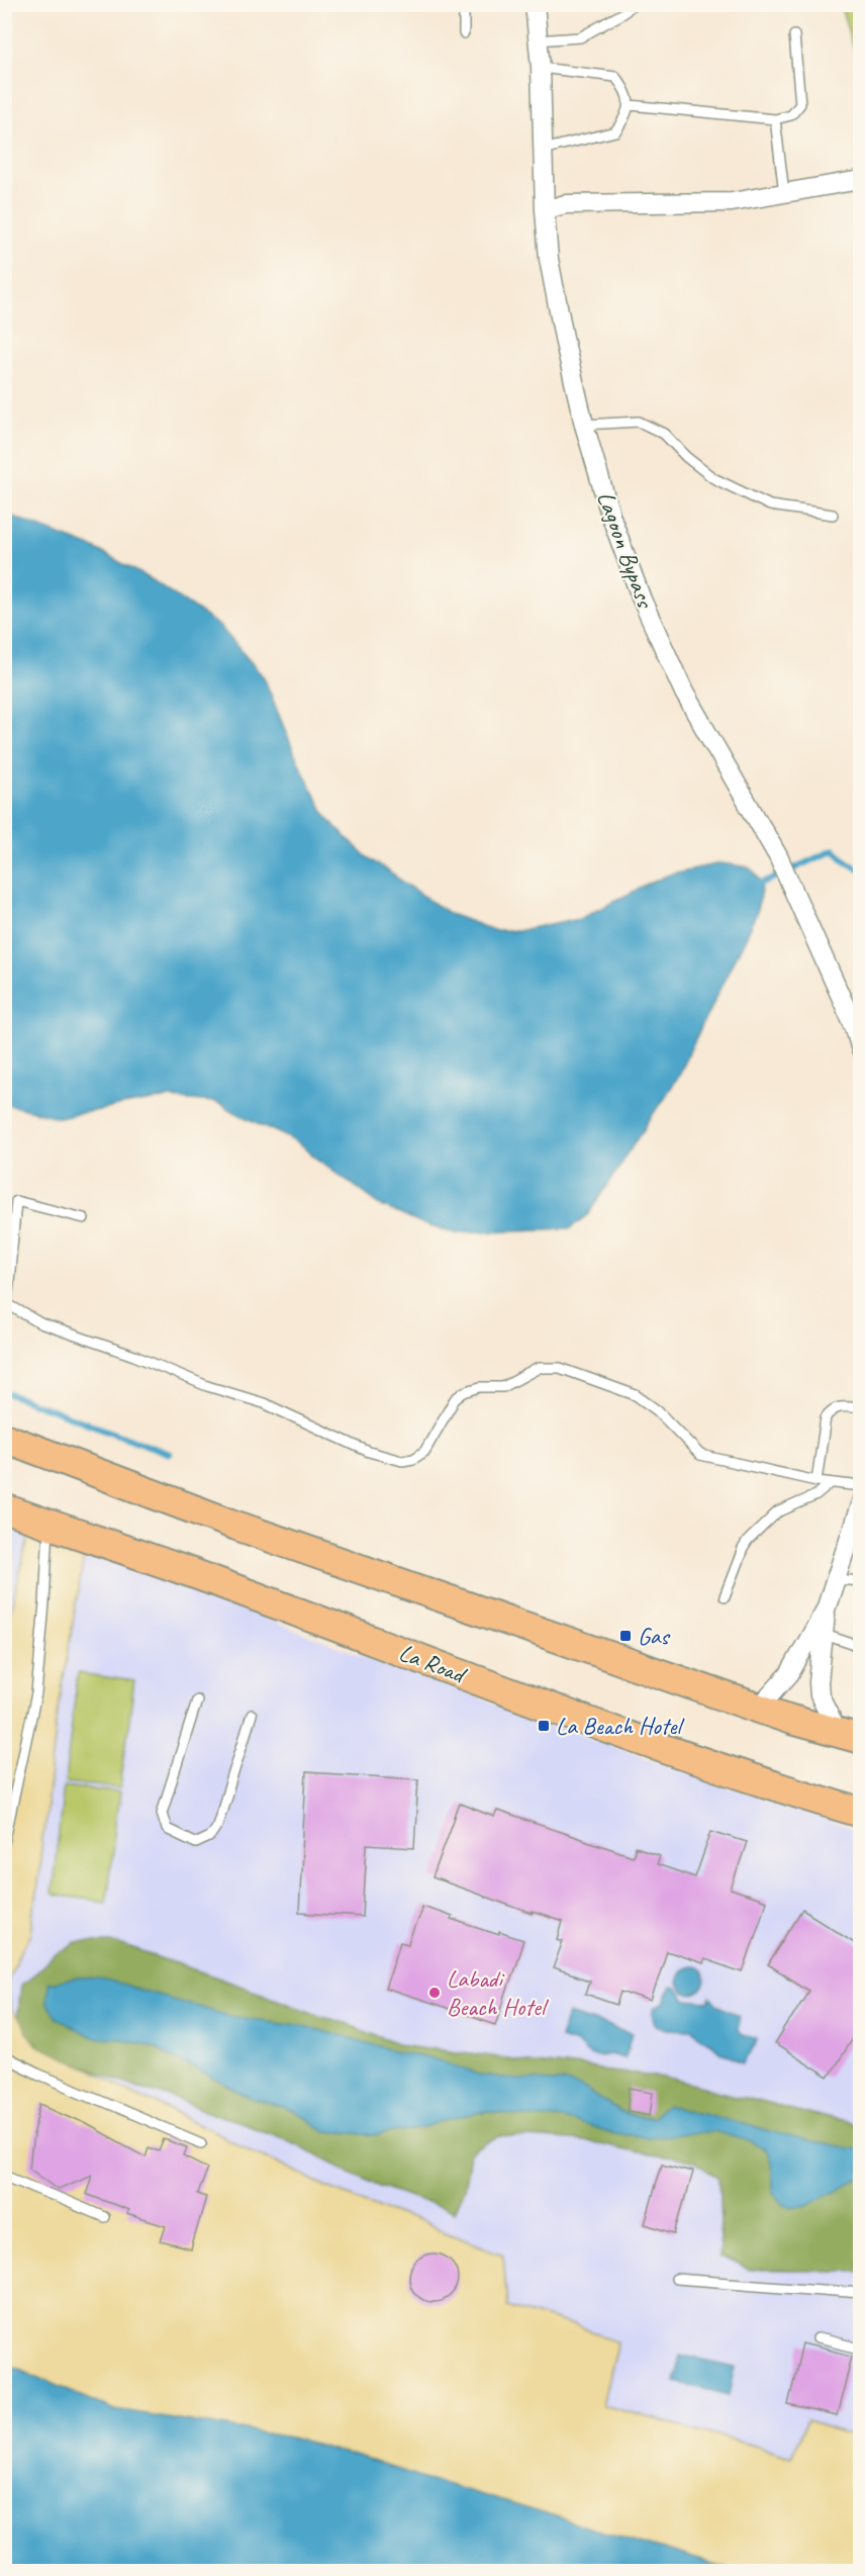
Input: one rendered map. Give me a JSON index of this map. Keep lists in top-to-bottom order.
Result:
{
  "streets": {
    "main road": ["La Road"],
    "street": ["Lagoon Bypass"]
  },
  "places": {
    "transit": ["Gas", "La Beach Hotel"],
    "other": ["Labadi Beach Hotel"]
  }
}
